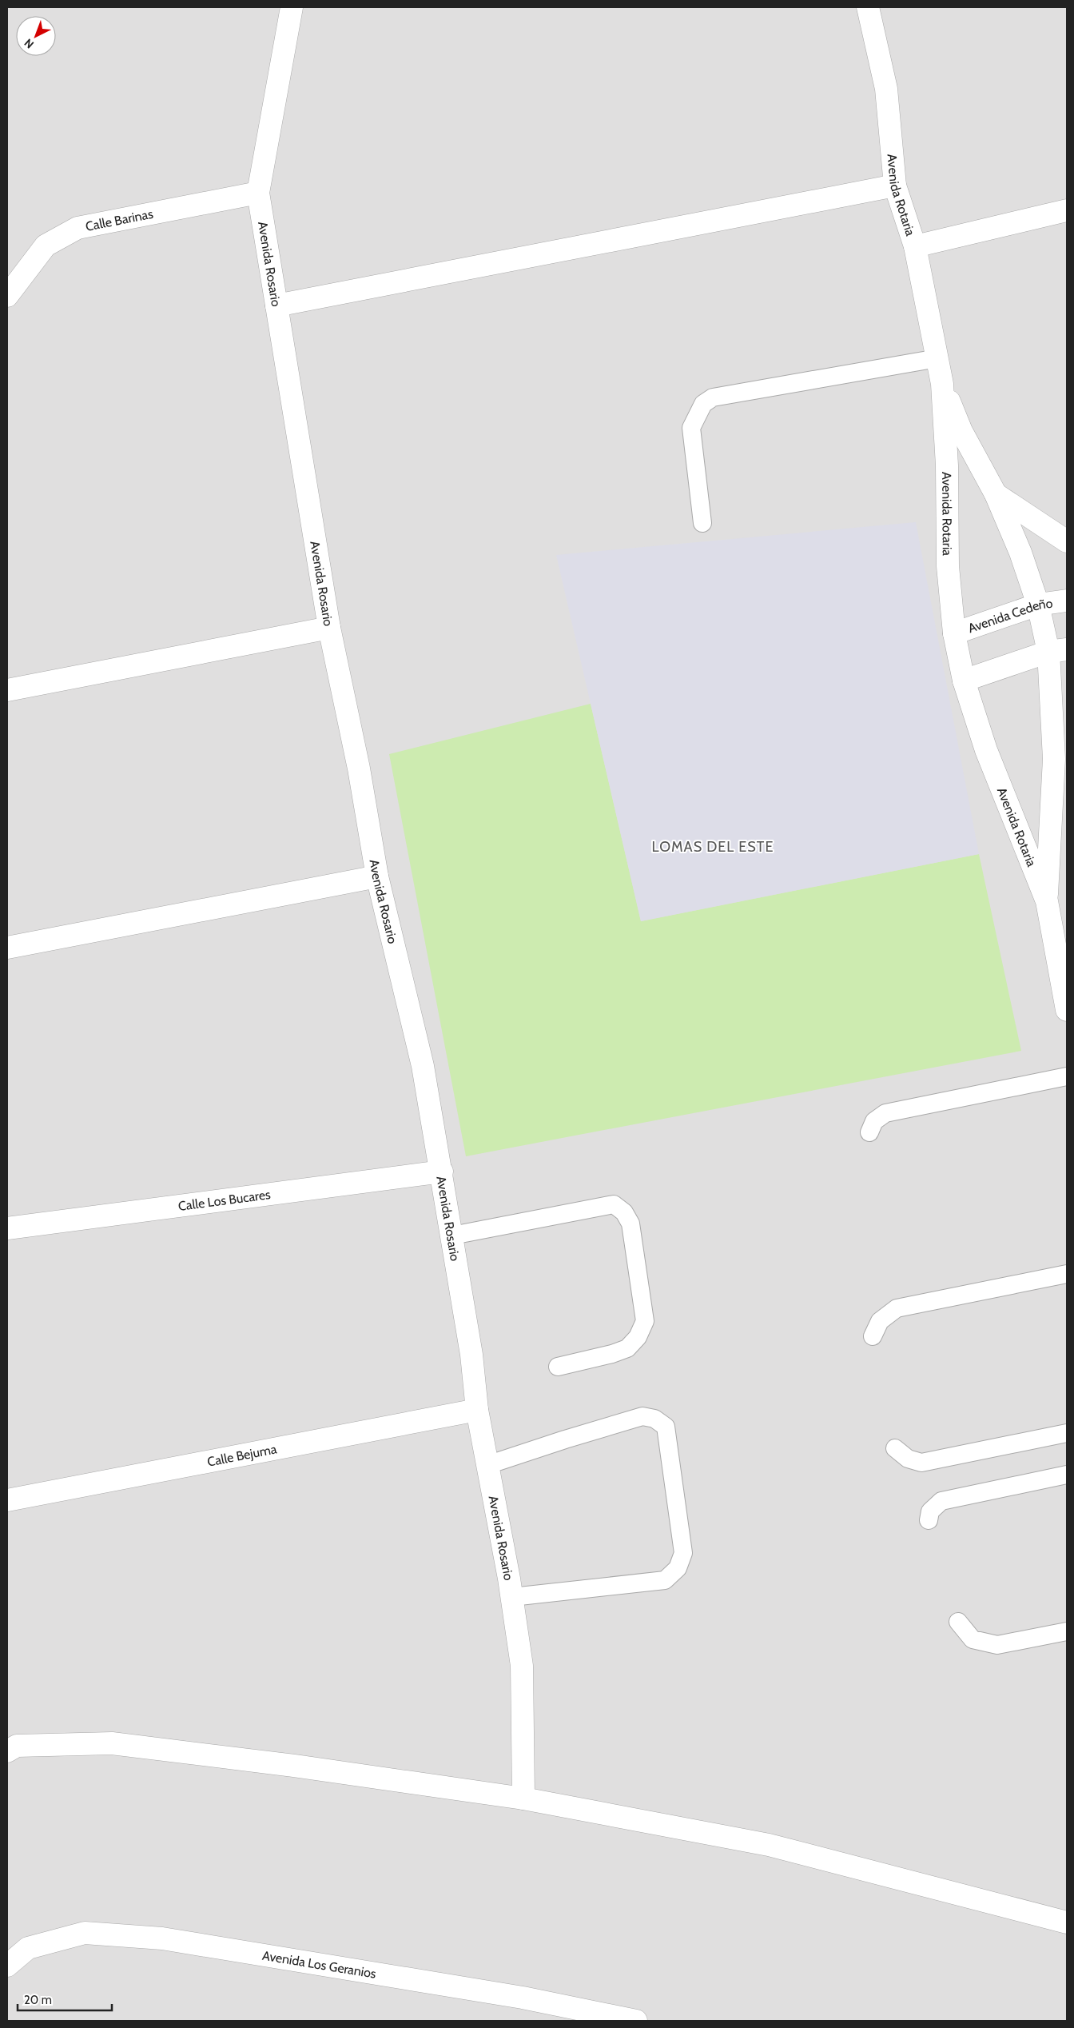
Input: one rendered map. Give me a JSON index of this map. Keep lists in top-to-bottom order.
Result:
{
  "streets": {
    "street": [
      "Avenida Rotaria",
      "Calle Barinas",
      "Avenida Rosario",
      "Avenida Cedeño",
      "Calle Los Bucares",
      "Calle Bejuma",
      "Avenida Los Geranios"
    ]
  },
  "crossings": [
    ["Avenida Rotaria", "Avenida Cedeño"],
    ["Calle Barinas", "Avenida Rosario"],
    ["Avenida Rosario", "Calle Los Bucares"],
    ["Avenida Rosario", "Calle Bejuma"]
  ],
  "districts": ["LOMAS DEL ESTE"],
  "scale_bar": "20 m",
  "north": "bottom left"
}
